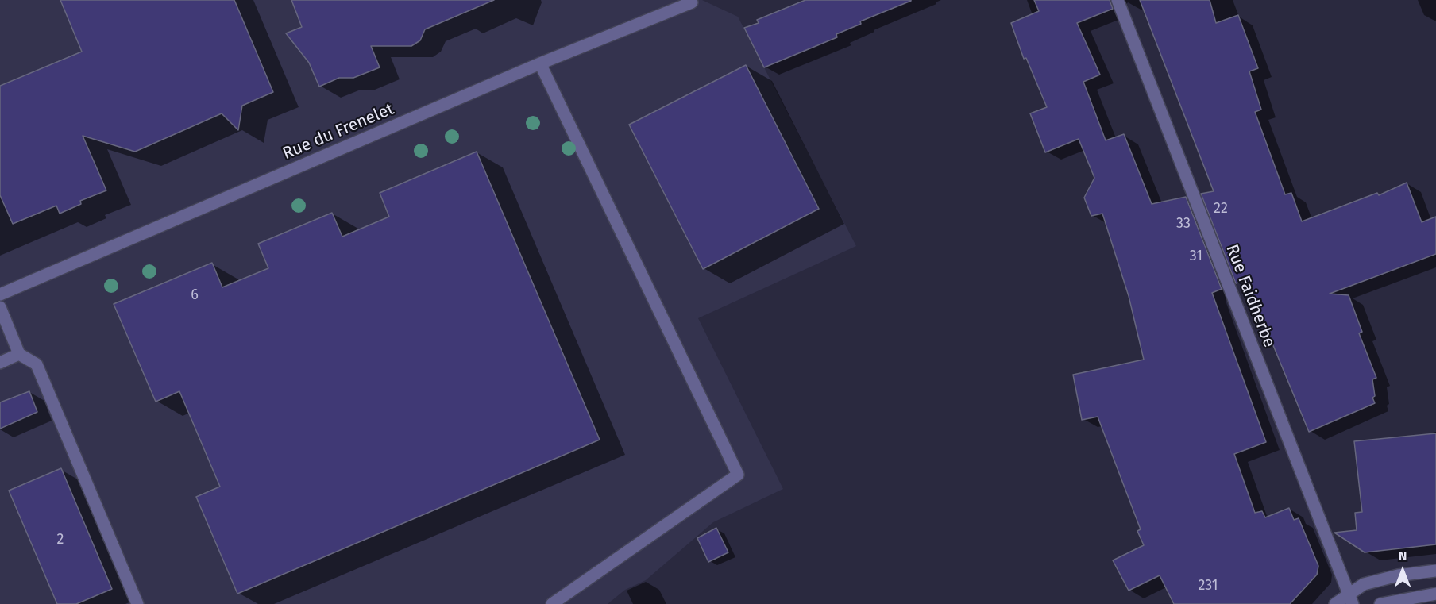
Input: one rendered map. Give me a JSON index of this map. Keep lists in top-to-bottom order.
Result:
{
  "streets": {
    "street": ["Rue du Frenelet", "Rue Faidherbe"]
  },
  "house_numbers": [
    "22",
    "33",
    "31",
    "6",
    "2",
    "231"
  ],
  "north": "top"
}
